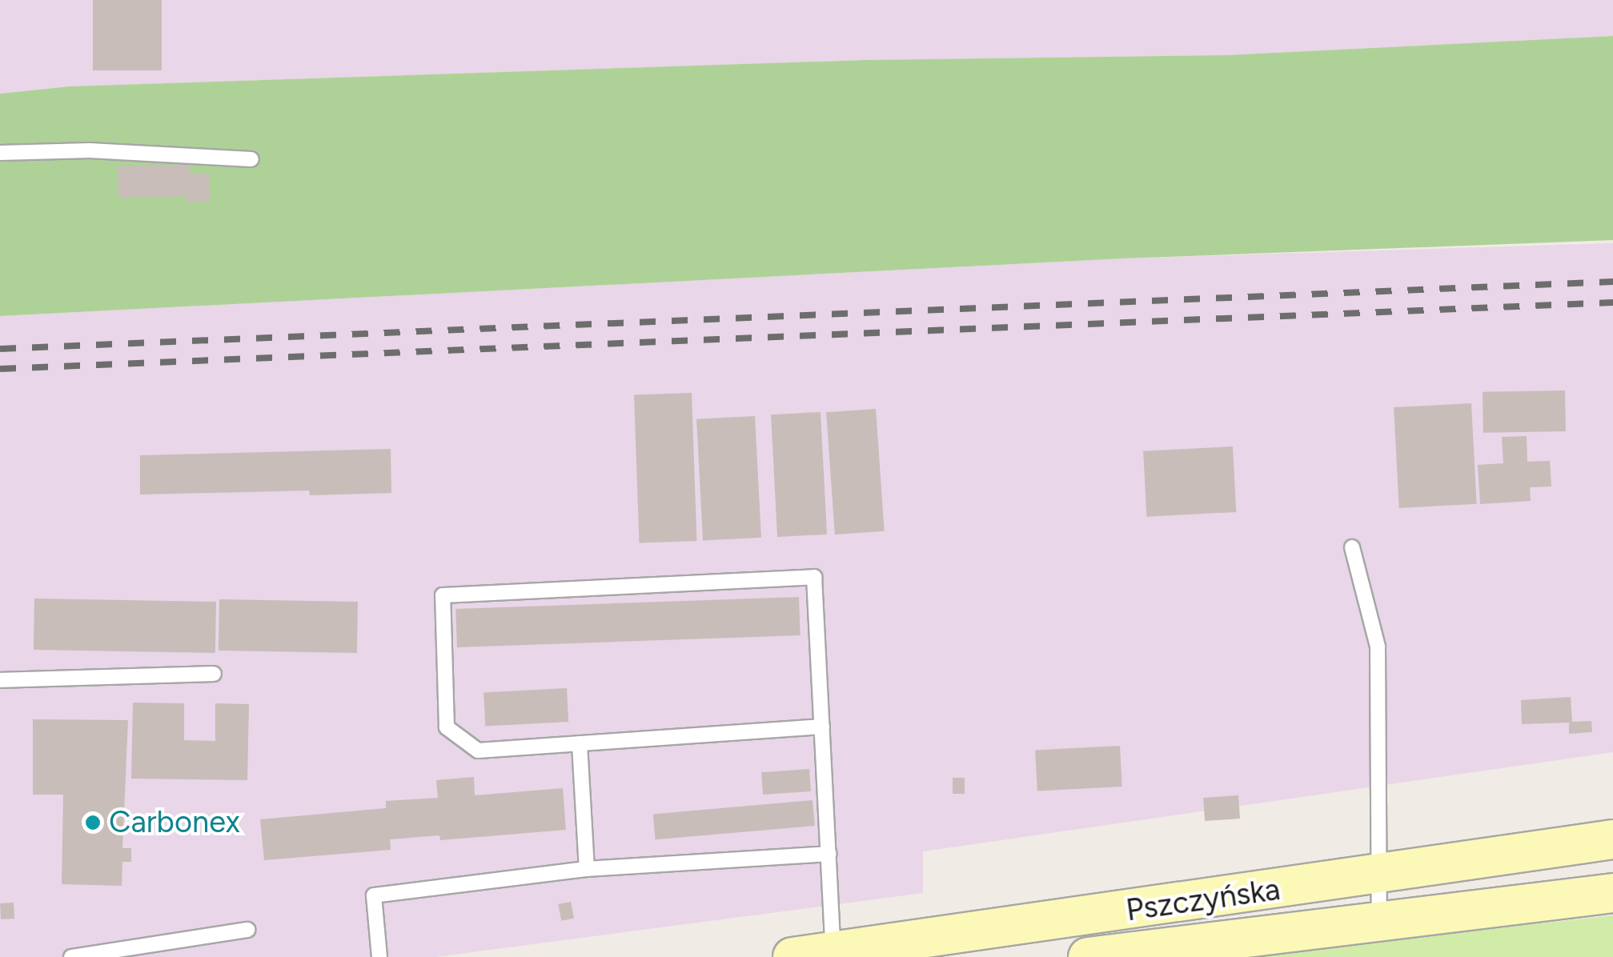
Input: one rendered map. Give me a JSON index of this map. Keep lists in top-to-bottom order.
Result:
{
  "streets": {
    "main road": ["Pszczyńska"]
  },
  "places": ["Carbonex"]
}
